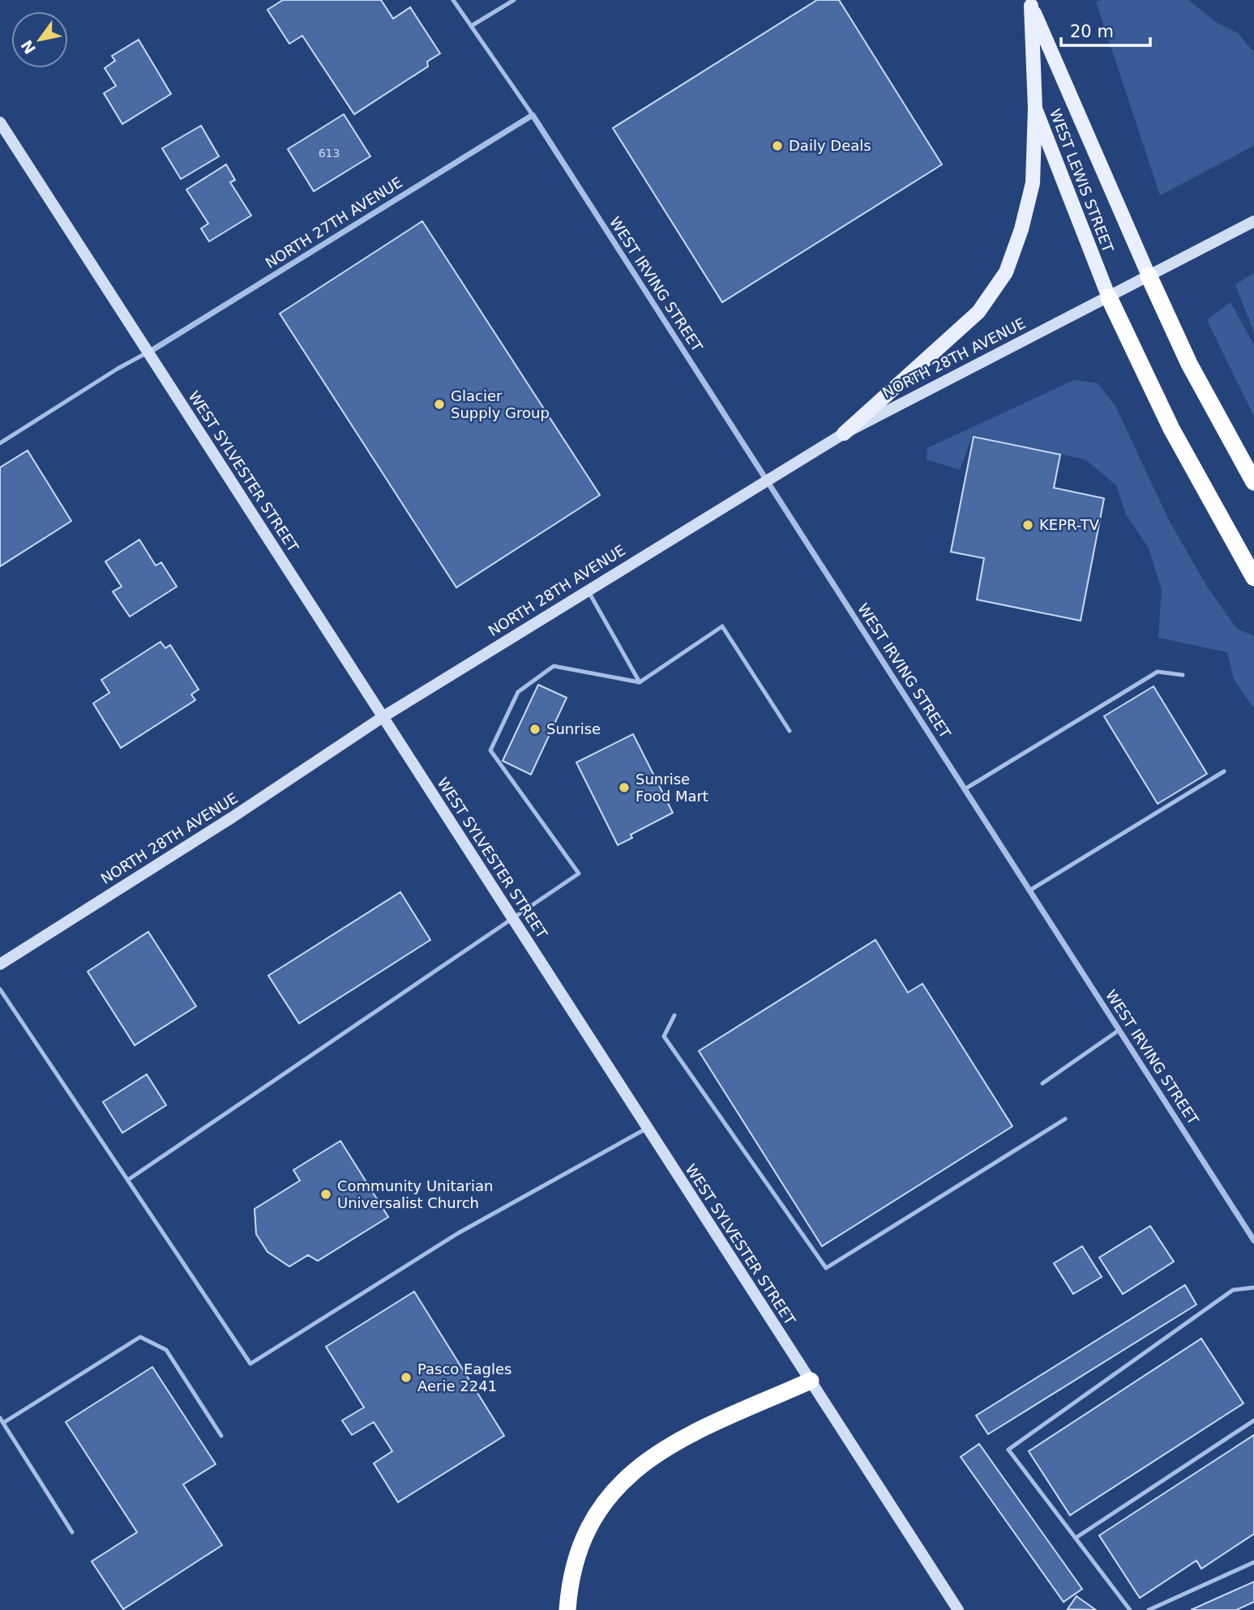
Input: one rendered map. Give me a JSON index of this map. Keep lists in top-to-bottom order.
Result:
{
  "streets": {
    "main road": ["WEST LEWIS STREET"],
    "street": [
      "NORTH 27TH AVENUE",
      "WEST IRVING STREET",
      "NORTH 28TH AVENUE",
      "WEST SYLVESTER STREET"
    ]
  },
  "crossings": [
    ["WEST LEWIS STREET", "NORTH 28TH AVENUE"],
    ["NORTH 27TH AVENUE", "WEST IRVING STREET"],
    ["NORTH 27TH AVENUE", "WEST SYLVESTER STREET"],
    ["WEST IRVING STREET", "NORTH 28TH AVENUE"],
    ["NORTH 28TH AVENUE", "WEST SYLVESTER STREET"]
  ],
  "places": [
    "Daily Deals",
    "Glacier Supply Group",
    "KEPR-TV",
    "Sunrise",
    "Sunrise Food Mart",
    "Community Unitarian Universalist Church",
    "Pasco Eagles Aerie 2241"
  ],
  "house_numbers": ["613"],
  "scale_bar": "20 m",
  "north": "bottom left"
}
